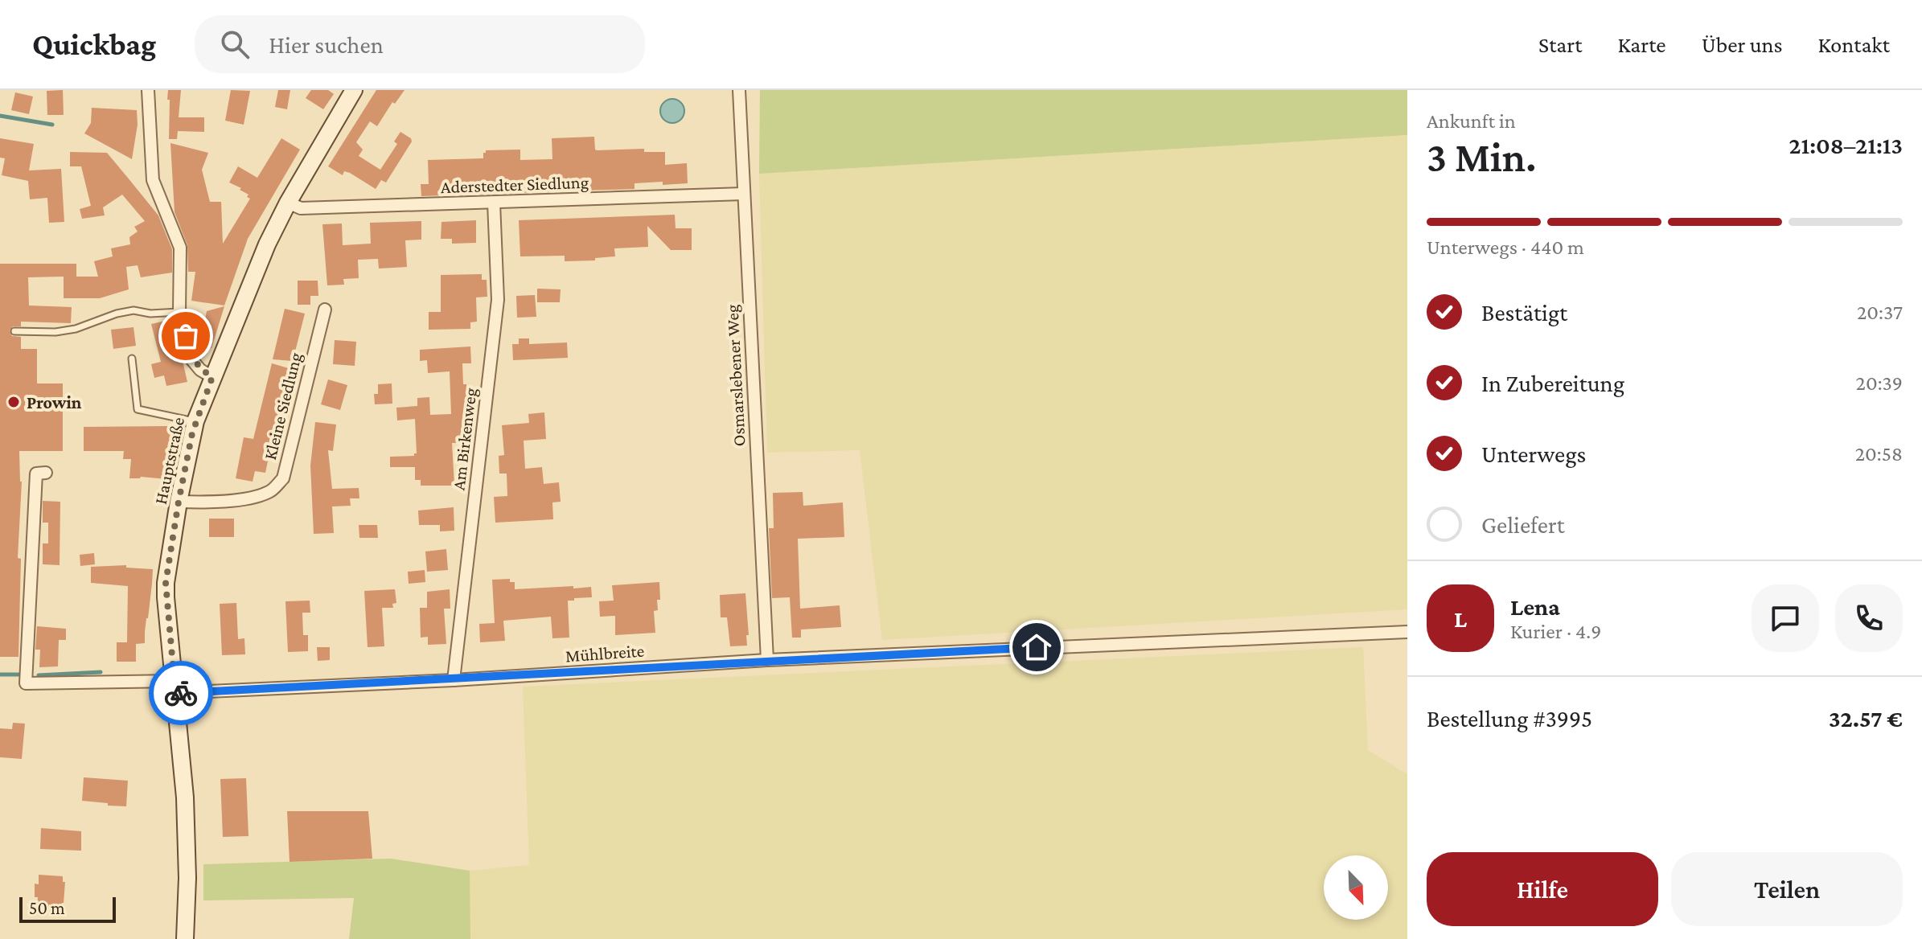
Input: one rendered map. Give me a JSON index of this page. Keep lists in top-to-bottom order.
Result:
{
  "streets": {
    "main road": ["Hauptstraße"],
    "street": [
      "Aderstedter Siedlung",
      "Osmarslebener Weg",
      "Kleine Siedlung",
      "Am Birkenweg",
      "Mühlbreite"
    ]
  },
  "crossings": [
    ["Aderstedter Siedlung", "Osmarslebener Weg"],
    ["Aderstedter Siedlung", "Am Birkenweg"],
    ["Aderstedter Siedlung", "Hauptstraße"],
    ["Osmarslebener Weg", "Mühlbreite"],
    ["Kleine Siedlung", "Hauptstraße"],
    ["Am Birkenweg", "Mühlbreite"],
    ["Hauptstraße", "Mühlbreite"]
  ],
  "places": ["Prowin"],
  "scale_bar": "50 m",
  "north": "bottom right",
  "page": {
    "header": "Quickbag",
    "search": "Hier suchen",
    "nav": [
      "Start",
      "Karte",
      "Über uns",
      "Kontakt"
    ],
    "heading": ["3 Min.", "Ankunft in", "21:08–21:13"],
    "panel": [
      "Lena",
      "Kurier · 4.9",
      "Bestellung #3995",
      "32.57 €"
    ],
    "bar": "Unterwegs · 440 m",
    "list": [
      ["Bestätigt", "20:37"],
      ["In Zubereitung", "20:39"],
      ["Unterwegs", "20:58"],
      "Geliefert"
    ],
    "round": "L",
    "buttons": ["Hilfe", "Teilen"],
    "scale": "50 m"
  }
}
